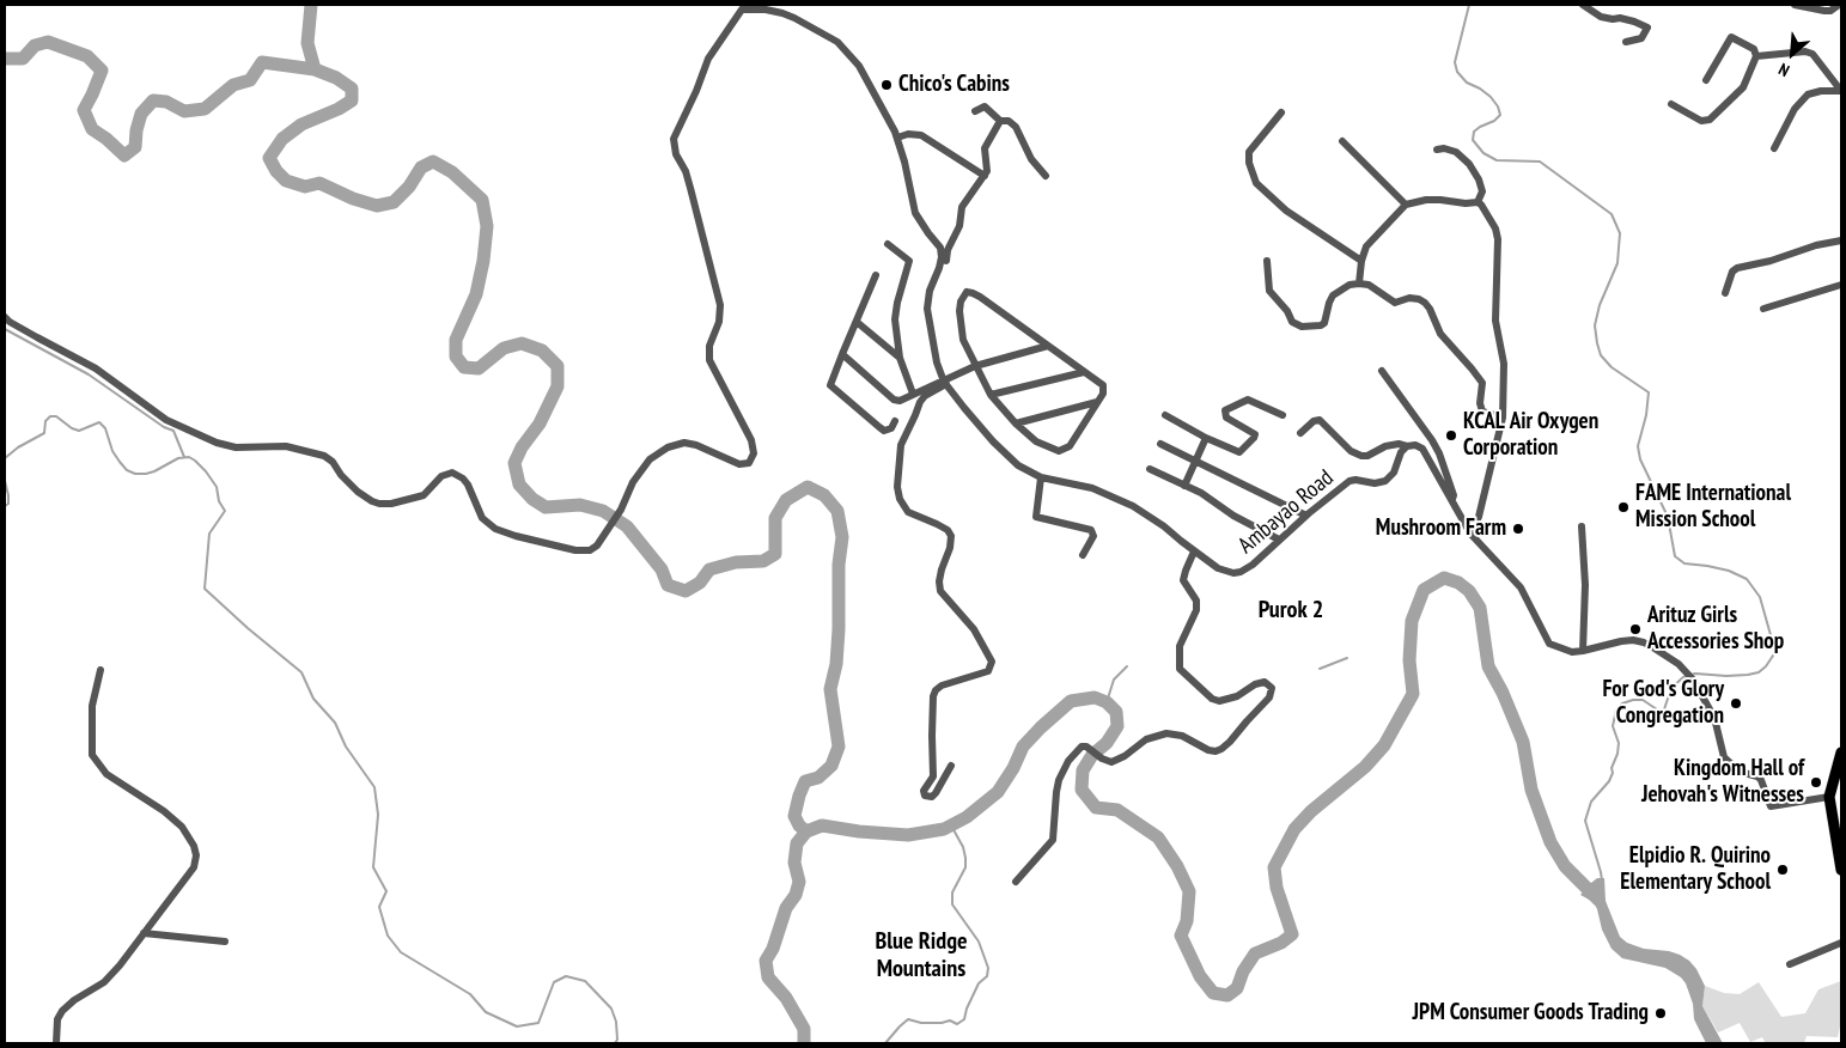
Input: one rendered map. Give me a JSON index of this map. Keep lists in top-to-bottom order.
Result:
{
  "streets": {
    "street": ["Ambayao Road"]
  },
  "districts": ["Purok 2", "Blue Ridge Mountains"],
  "places": [
    "Chico's Cabins",
    "KCAL Air Oxygen Corporation",
    "FAME International Mission School",
    "Mushroom Farm",
    "Arituz Girls Accessories Shop",
    "For God's Glory Congregation",
    "Kingdom Hall of Jehovah's Witnesses",
    "Elpidio R. Quirino Elementary School",
    "JPM Consumer Goods Trading"
  ],
  "north": "bottom left"
}
